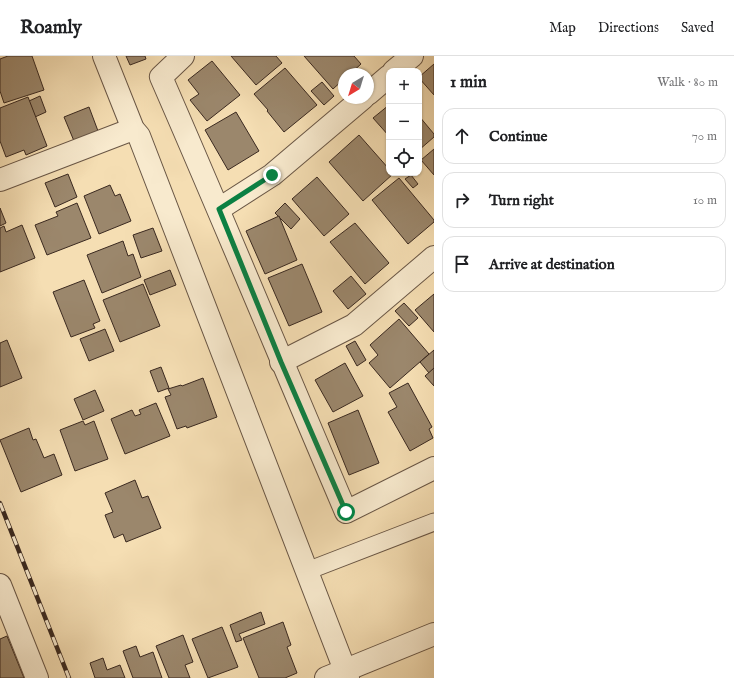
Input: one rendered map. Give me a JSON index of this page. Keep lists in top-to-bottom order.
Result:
{
  "north": "bottom left",
  "page": {
    "header": "Roamly",
    "nav": ["Map", "Directions", "Saved"],
    "heading": ["1 min", "Walk · 80 m"],
    "map_buttons": ["+", "−"],
    "list": [
      ["Continue", "70 m"],
      ["Turn right", "10 m"],
      "Arrive at destination"
    ]
  }
}
